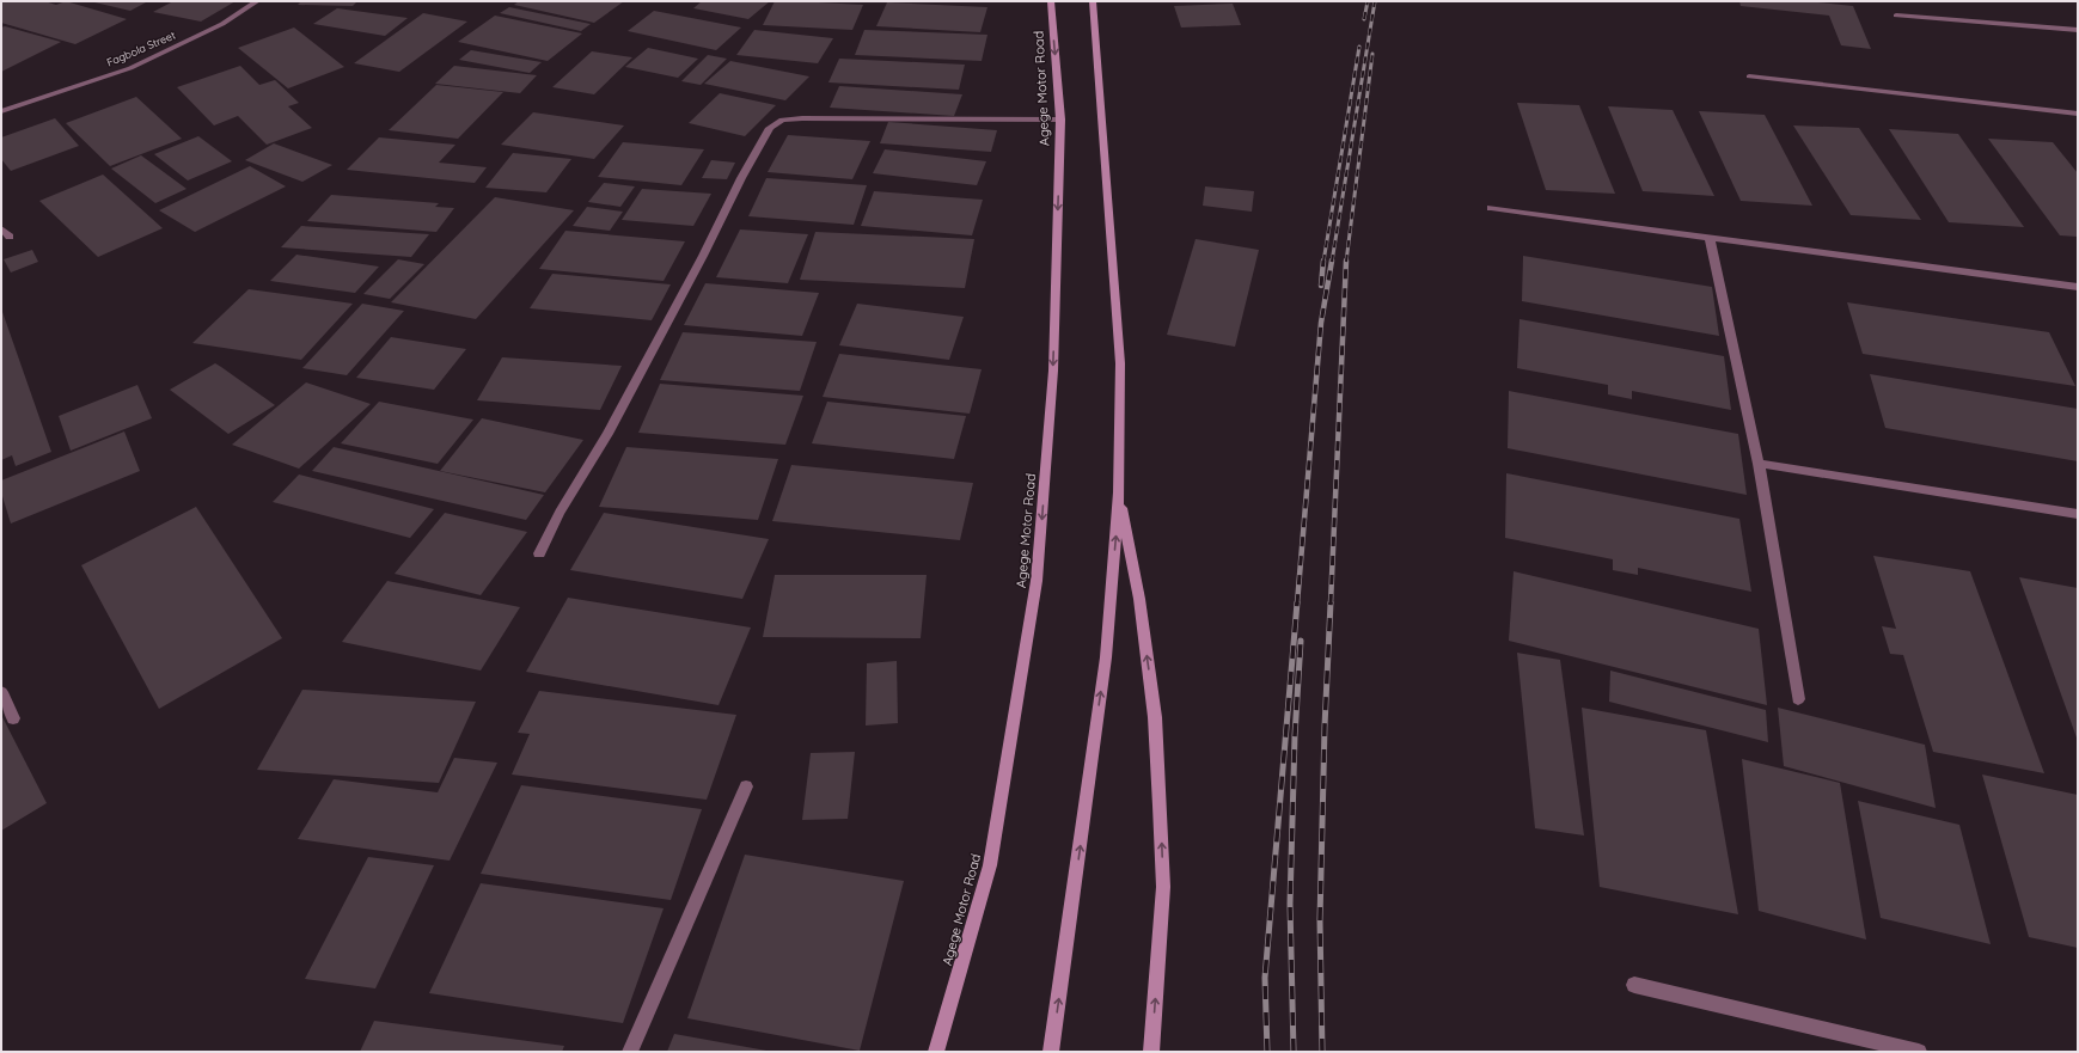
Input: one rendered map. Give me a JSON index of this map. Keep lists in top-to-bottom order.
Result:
{
  "streets": {
    "main road": ["Agege Motor Road"],
    "street": ["Fagbola Street"]
  }
}
